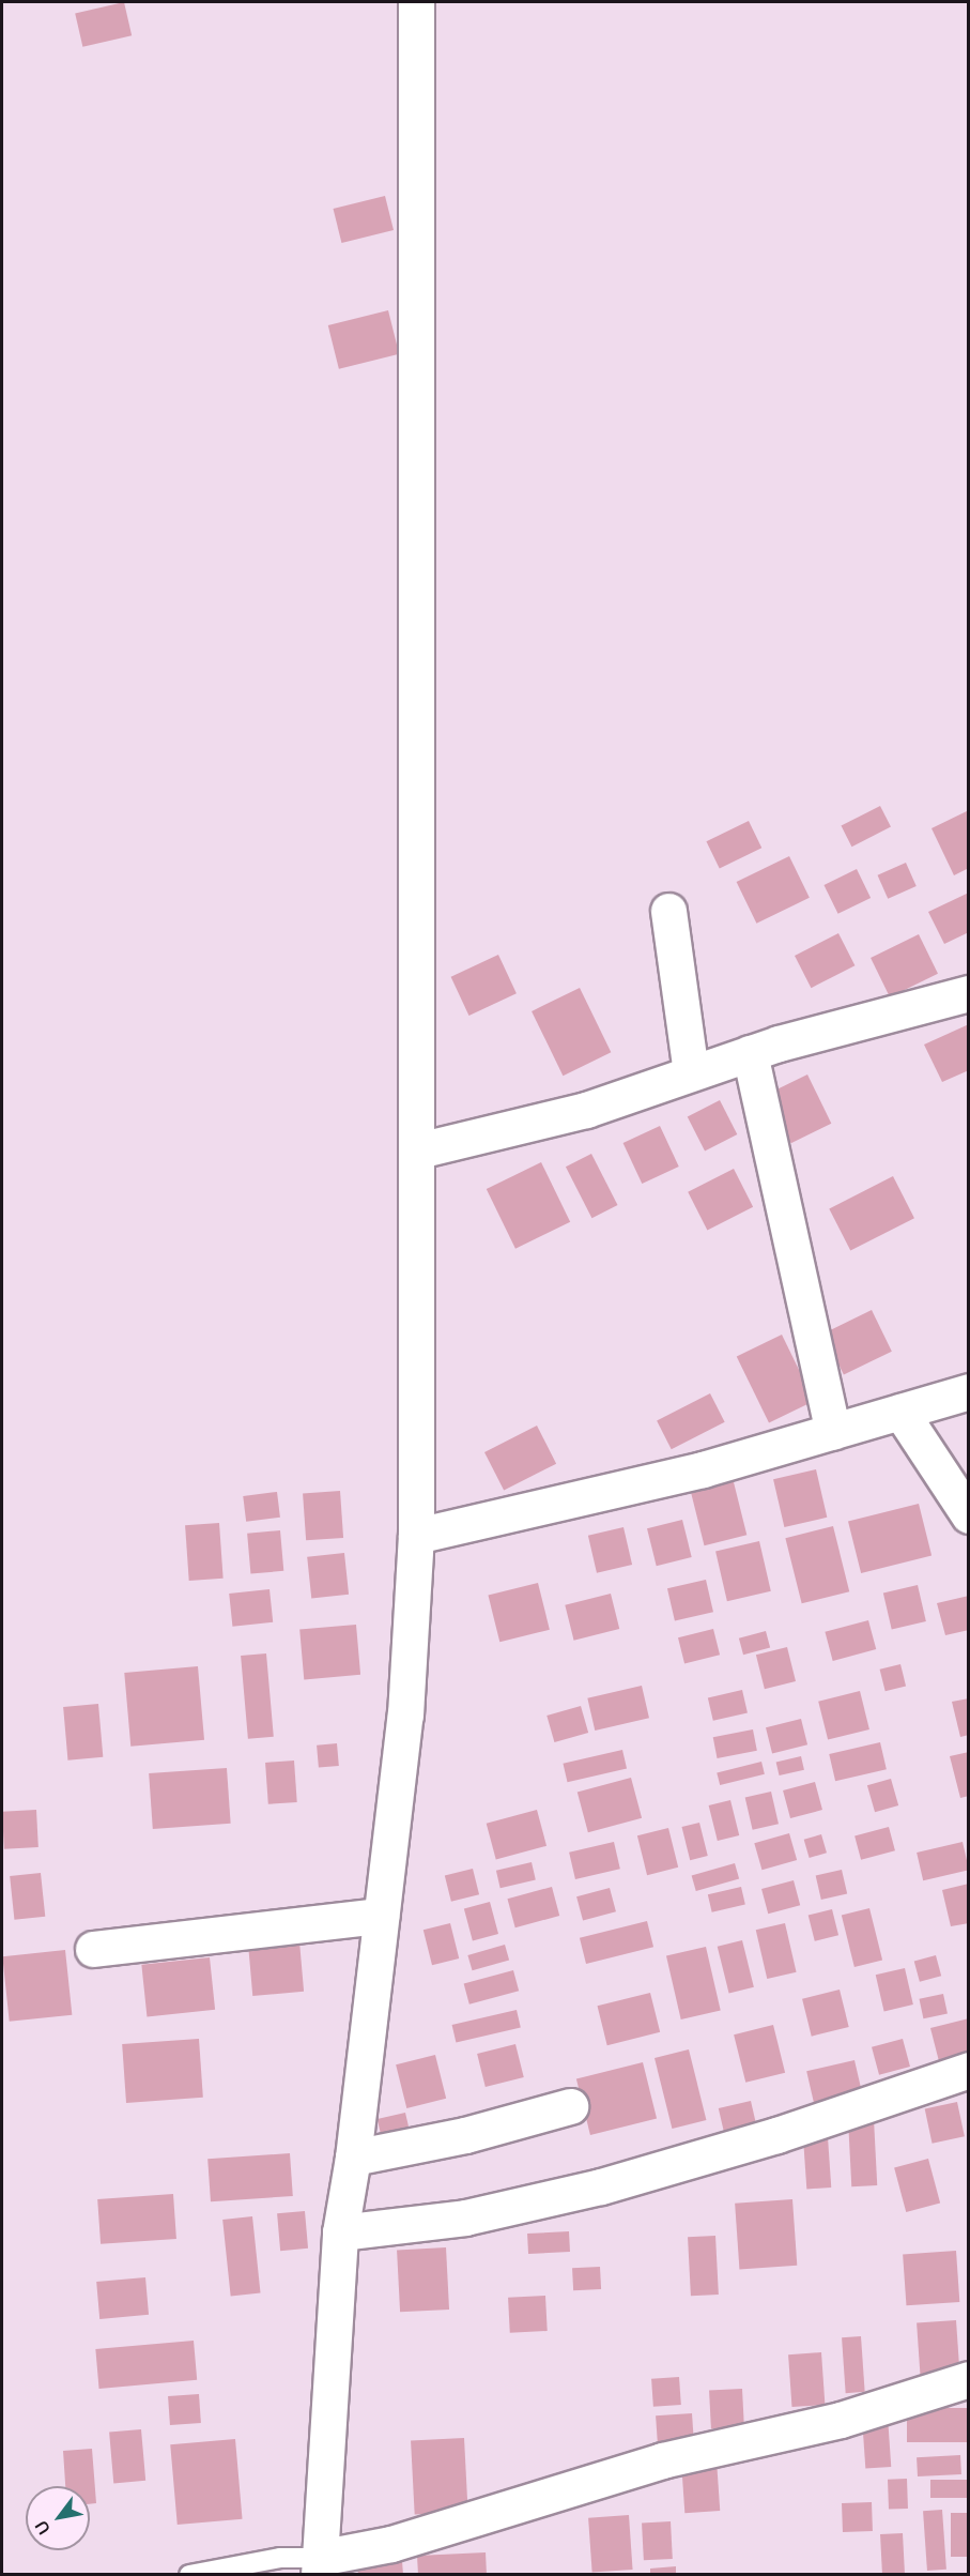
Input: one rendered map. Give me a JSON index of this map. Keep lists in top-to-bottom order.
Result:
{
  "north": "bottom left"
}
